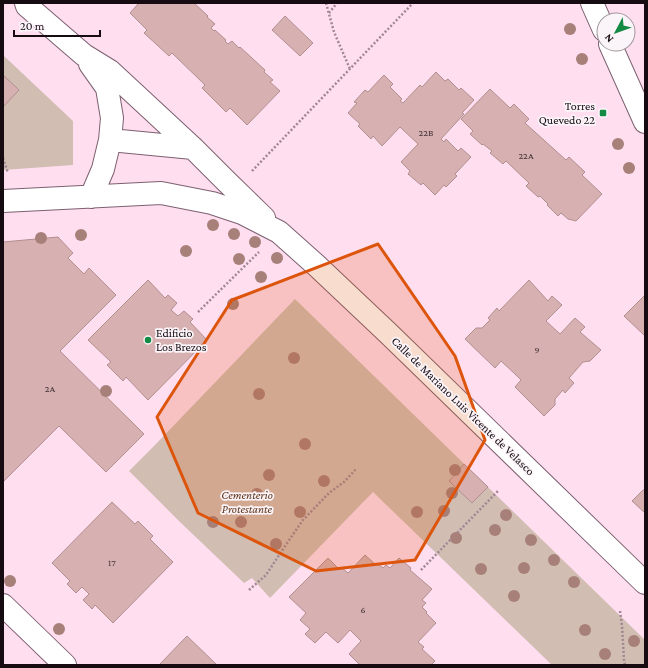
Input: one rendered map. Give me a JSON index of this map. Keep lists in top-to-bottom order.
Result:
{
  "streets": {
    "street": ["Calle de Mariano Luis Vicente de Velasco"]
  },
  "parks": ["Cementerio Protestante"],
  "places": {
    "transit": ["Torres Quevedo 22"],
    "other": ["Edificio Los Brezos"]
  },
  "house_numbers": [
    "22B",
    "22A",
    "9",
    "2A",
    "17",
    "6"
  ],
  "scale_bar": "20 m",
  "north": "bottom left"
}
